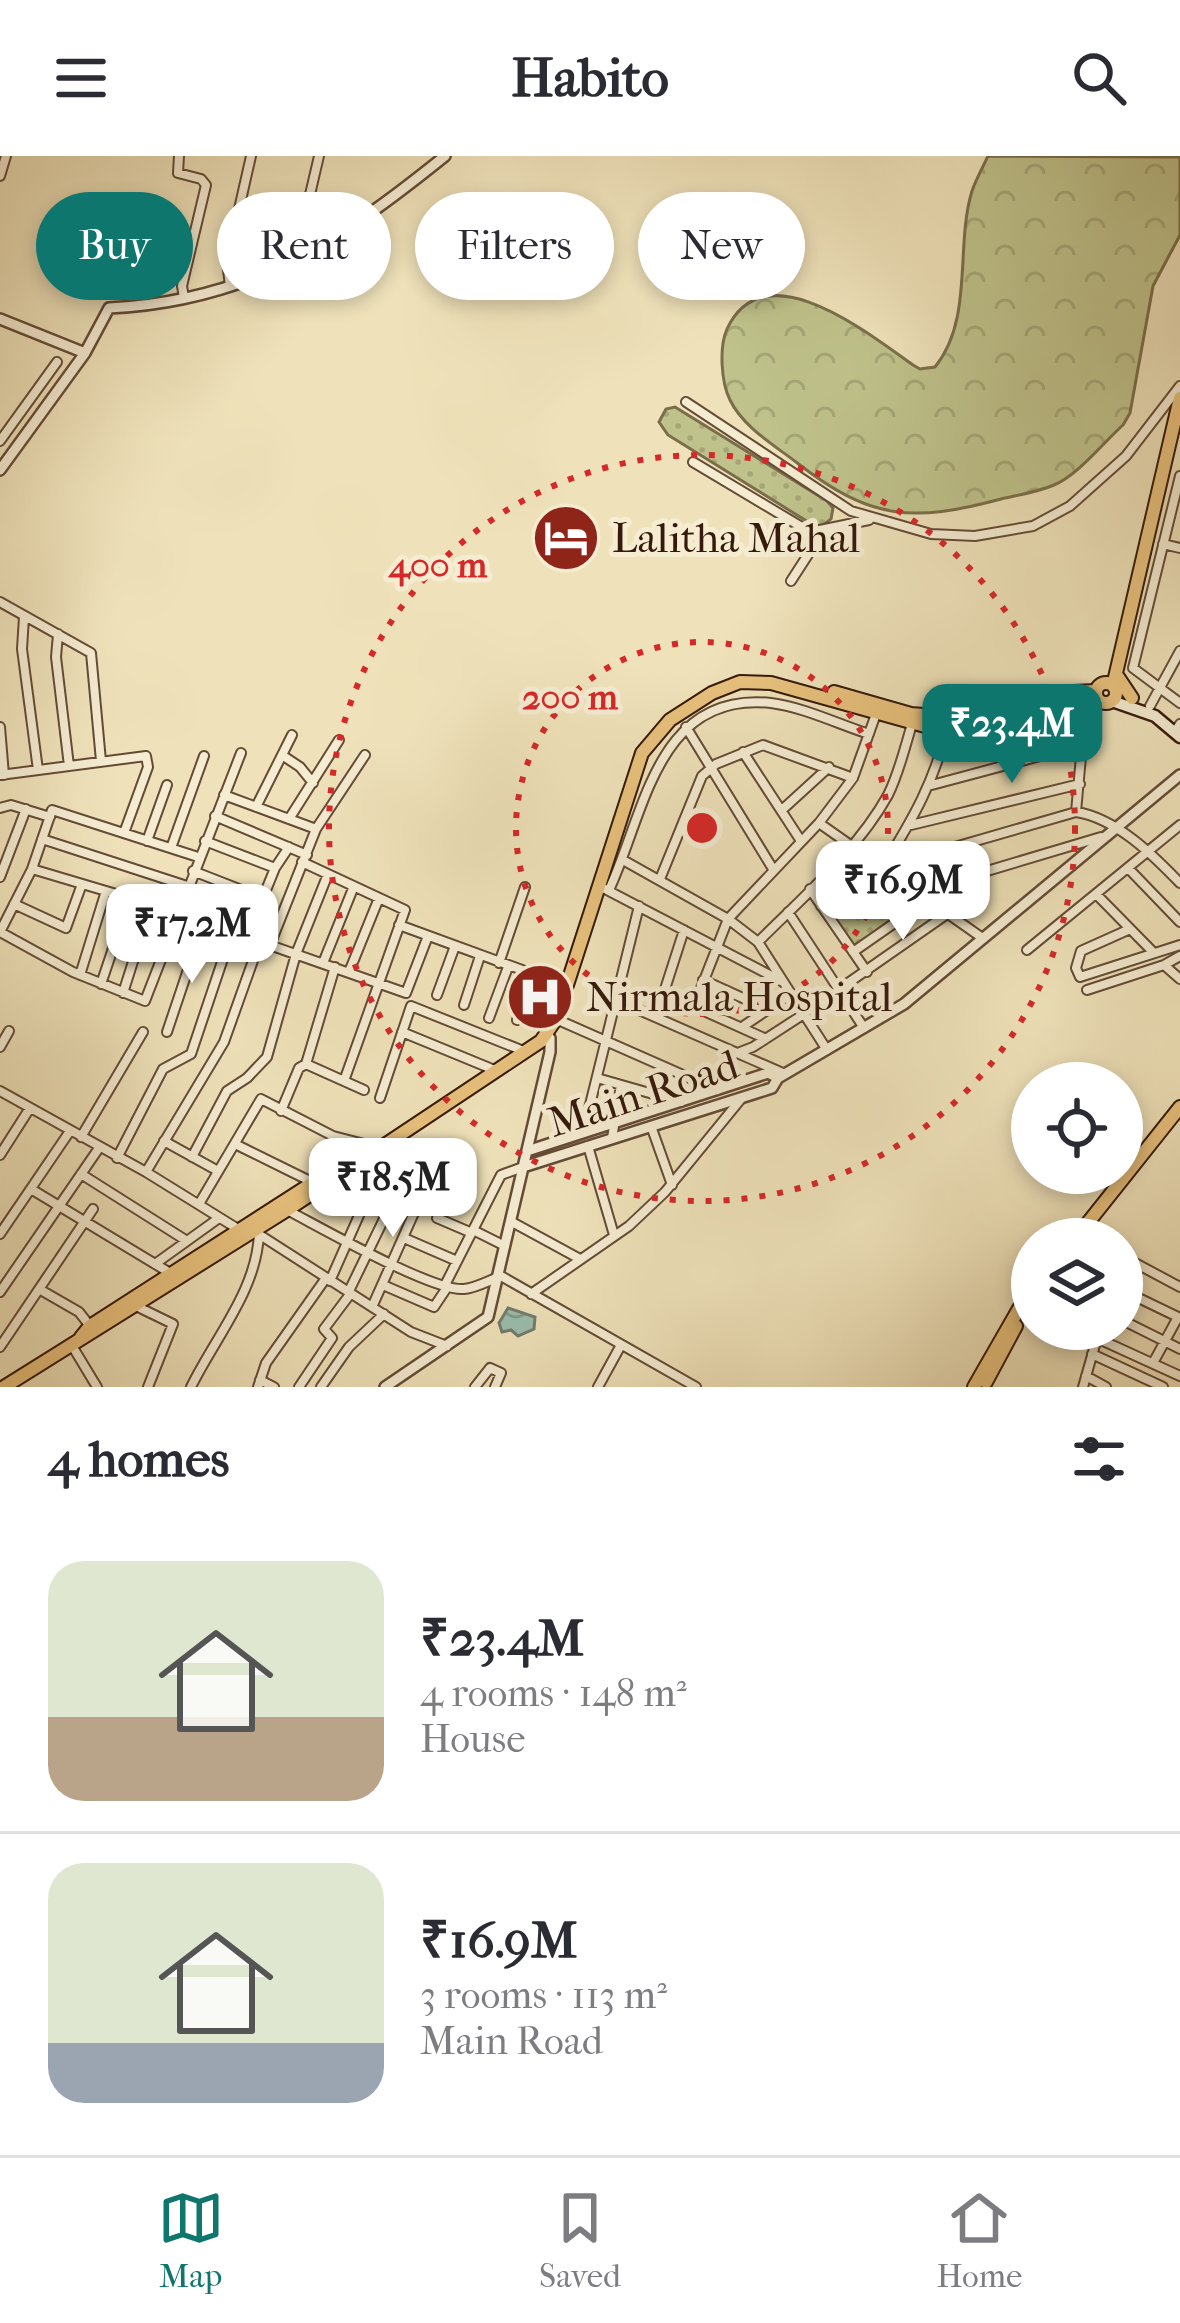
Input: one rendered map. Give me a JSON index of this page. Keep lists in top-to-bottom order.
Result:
{
  "streets": {
    "street": ["Main Road"]
  },
  "places": {
    "hotel": ["Lalitha Mahal"],
    "hospital": ["Nirmala Hospital"]
  },
  "page": {
    "header": "Habito",
    "chip": [
      "Buy",
      "Rent",
      "Filters",
      "New"
    ],
    "price": [
      "₹23.4M",
      "₹16.9M",
      "₹17.2M",
      "₹18.5M"
    ],
    "heading": "4 homes",
    "list": [
      {
        "name": "₹23.4M",
        "note": "4 rooms · 148 m² · House"
      },
      {
        "name": "₹16.9M",
        "note": "3 rooms · 113 m² · Main Road"
      }
    ],
    "tabs": ["Map", "Saved", "Home"]
  },
  "rings": ["400 m", "200 m"]
}
